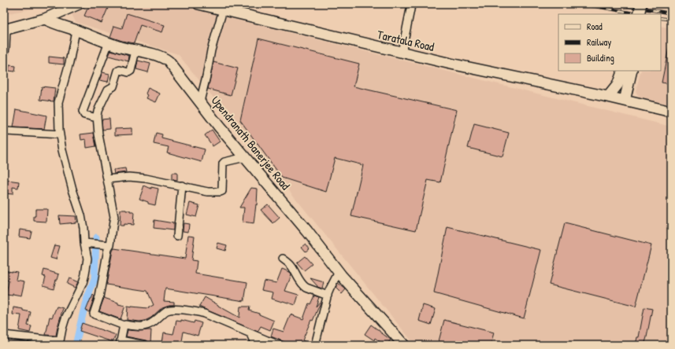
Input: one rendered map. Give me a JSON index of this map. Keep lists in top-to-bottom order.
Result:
{
  "streets": {
    "main road": ["Taratala Road", "Upendranath Banerjee Road"]
  },
  "legend": ["Road", "Railway", "Building"]
}
